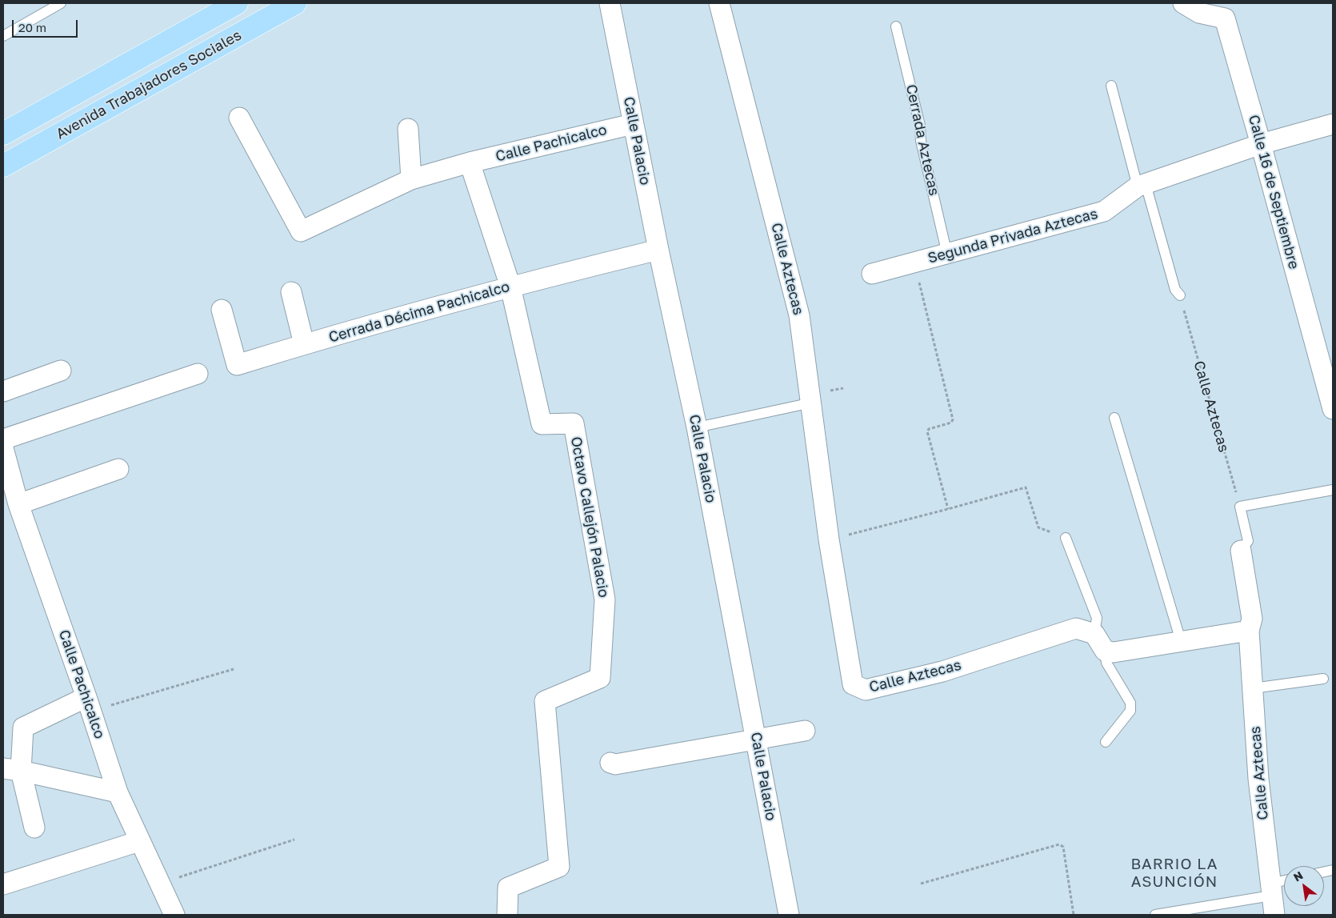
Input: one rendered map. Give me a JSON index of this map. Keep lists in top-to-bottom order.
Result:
{
  "streets": {
    "main road": ["Avenida Trabajadores Sociales"],
    "street": [
      "Calle Palacio",
      "Calle Pachicalco",
      "Calle 16 de Septiembre",
      "Segunda Privada Aztecas",
      "Calle Aztecas",
      "Cerrada Décima Pachicalco",
      "Octavo Callejón Palacio"
    ],
    "lane": ["Cerrada Aztecas"]
  },
  "crossings": [
    ["Cerrada Aztecas", "Segunda Privada Aztecas"],
    ["Calle Palacio", "Calle Pachicalco"],
    ["Calle Palacio", "Cerrada Décima Pachicalco"],
    ["Calle Pachicalco", "Octavo Callejón Palacio"],
    ["Calle 16 de Septiembre", "Segunda Privada Aztecas"],
    ["Cerrada Décima Pachicalco", "Octavo Callejón Palacio"]
  ],
  "districts": ["BARRIO LA ASUNCIÓN"],
  "scale_bar": "20 m",
  "north": "top left"
}
